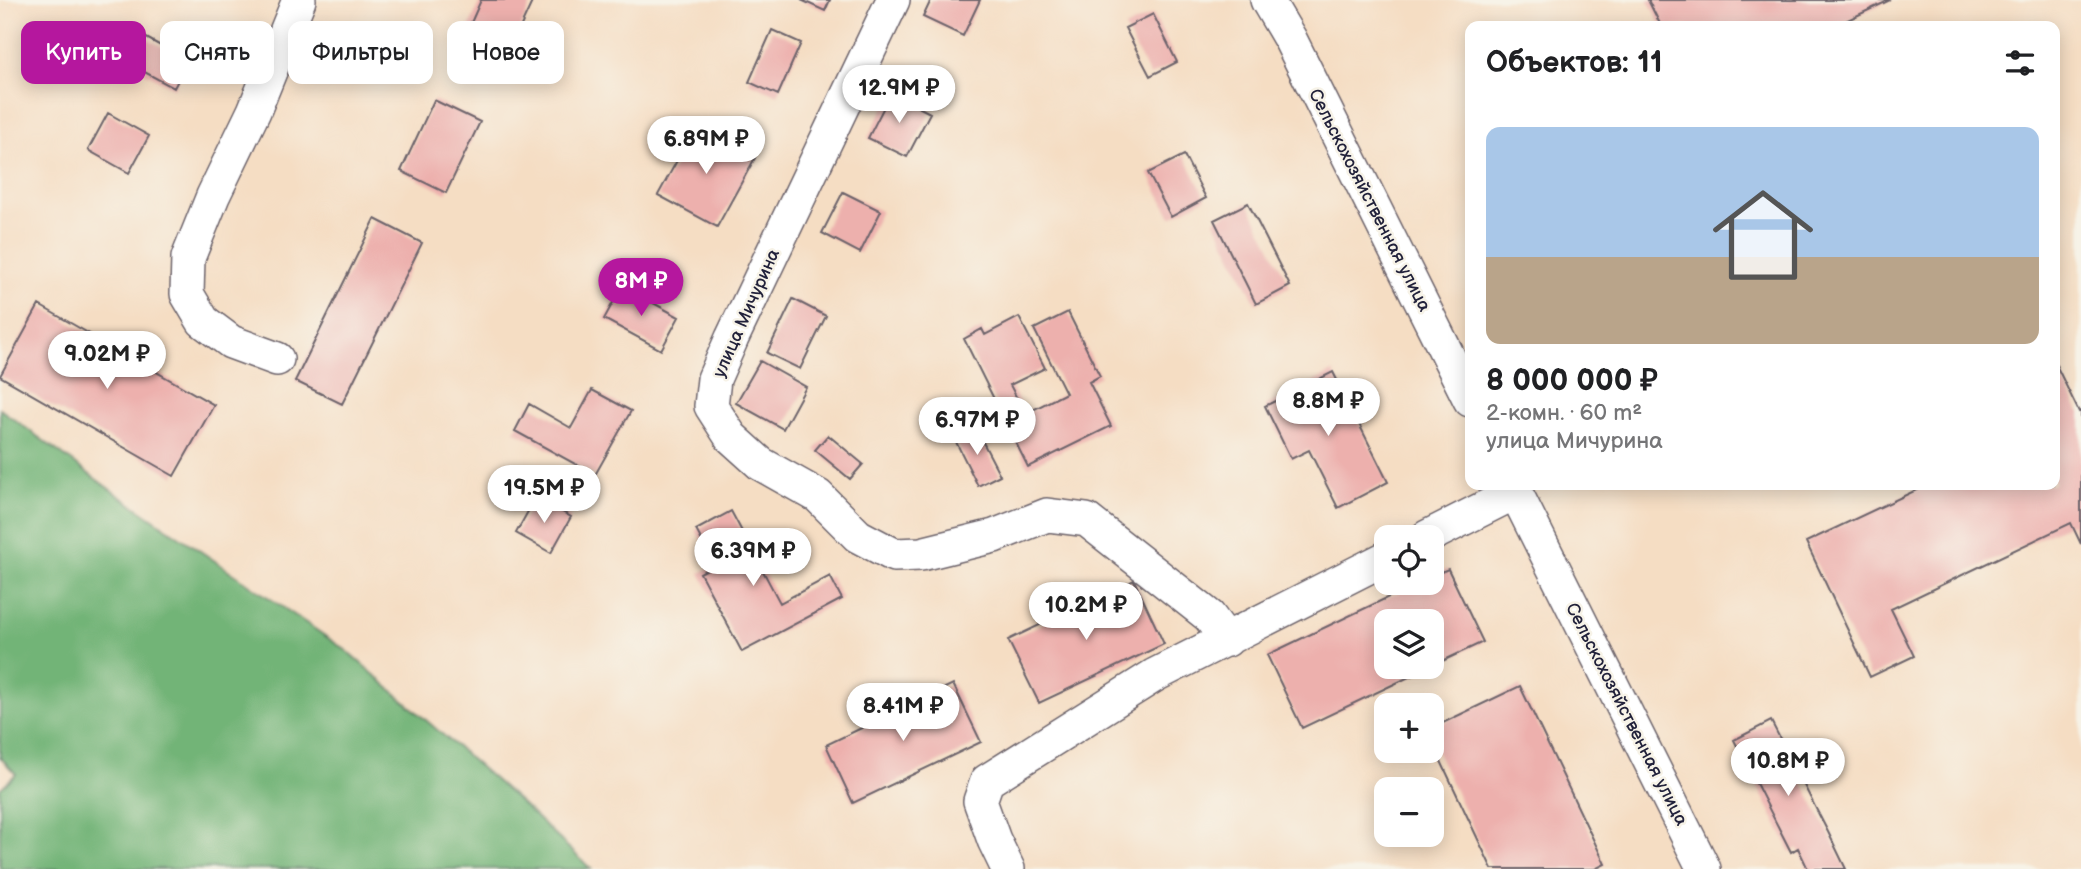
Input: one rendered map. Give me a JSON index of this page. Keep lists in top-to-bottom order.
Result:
{
  "streets": {
    "street": ["Сельскохозяйственная улица", "улица Мичурина"]
  },
  "page": {
    "chip": [
      "Купить",
      "Снять",
      "Фильтры",
      "Новое"
    ],
    "heading": "Объектов: 11",
    "price": [
      "12.9M ₽",
      "6.89M ₽",
      "8M ₽",
      "9.02M ₽",
      "8.8M ₽",
      "6.97M ₽",
      "19.5M ₽",
      "6.39M ₽",
      "10.2M ₽",
      "8.41M ₽",
      "10.8M ₽"
    ],
    "list": [
      {
        "name": "8 000 000 ₽",
        "note": "2-комн. · 60 m² · улица Мичурина"
      }
    ],
    "map_buttons": ["+", "−"]
  }
}
